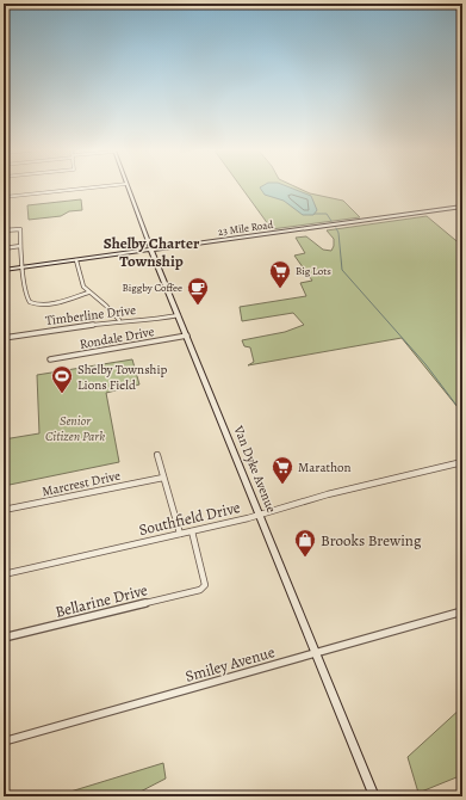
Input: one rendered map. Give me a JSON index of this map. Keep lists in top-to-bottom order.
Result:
{
  "streets": {
    "main road": ["23 Mile Road", "Van Dyke Avenue"],
    "street": [
      "Timberline Drive",
      "Rondale Drive",
      "Marcrest Drive",
      "Southfield Drive",
      "Bellarine Drive",
      "Smiley Avenue"
    ]
  },
  "crossings": [
    ["23 Mile Road", "Van Dyke Avenue"],
    ["Timberline Drive", "Van Dyke Avenue"],
    ["Rondale Drive", "Van Dyke Avenue"],
    ["Van Dyke Avenue", "Southfield Drive"],
    ["Van Dyke Avenue", "Smiley Avenue"],
    ["Southfield Drive", "Bellarine Drive"]
  ],
  "districts": ["Shelby Charter Township"],
  "parks": ["Senior Citizen Park"],
  "places": {
    "supermarket": ["Big Lots", "Marathon"],
    "cafe": ["Biggby Coffee"],
    "sports": ["Shelby Township Lions Field"],
    "shop": ["Brooks Brewing"]
  }
}
